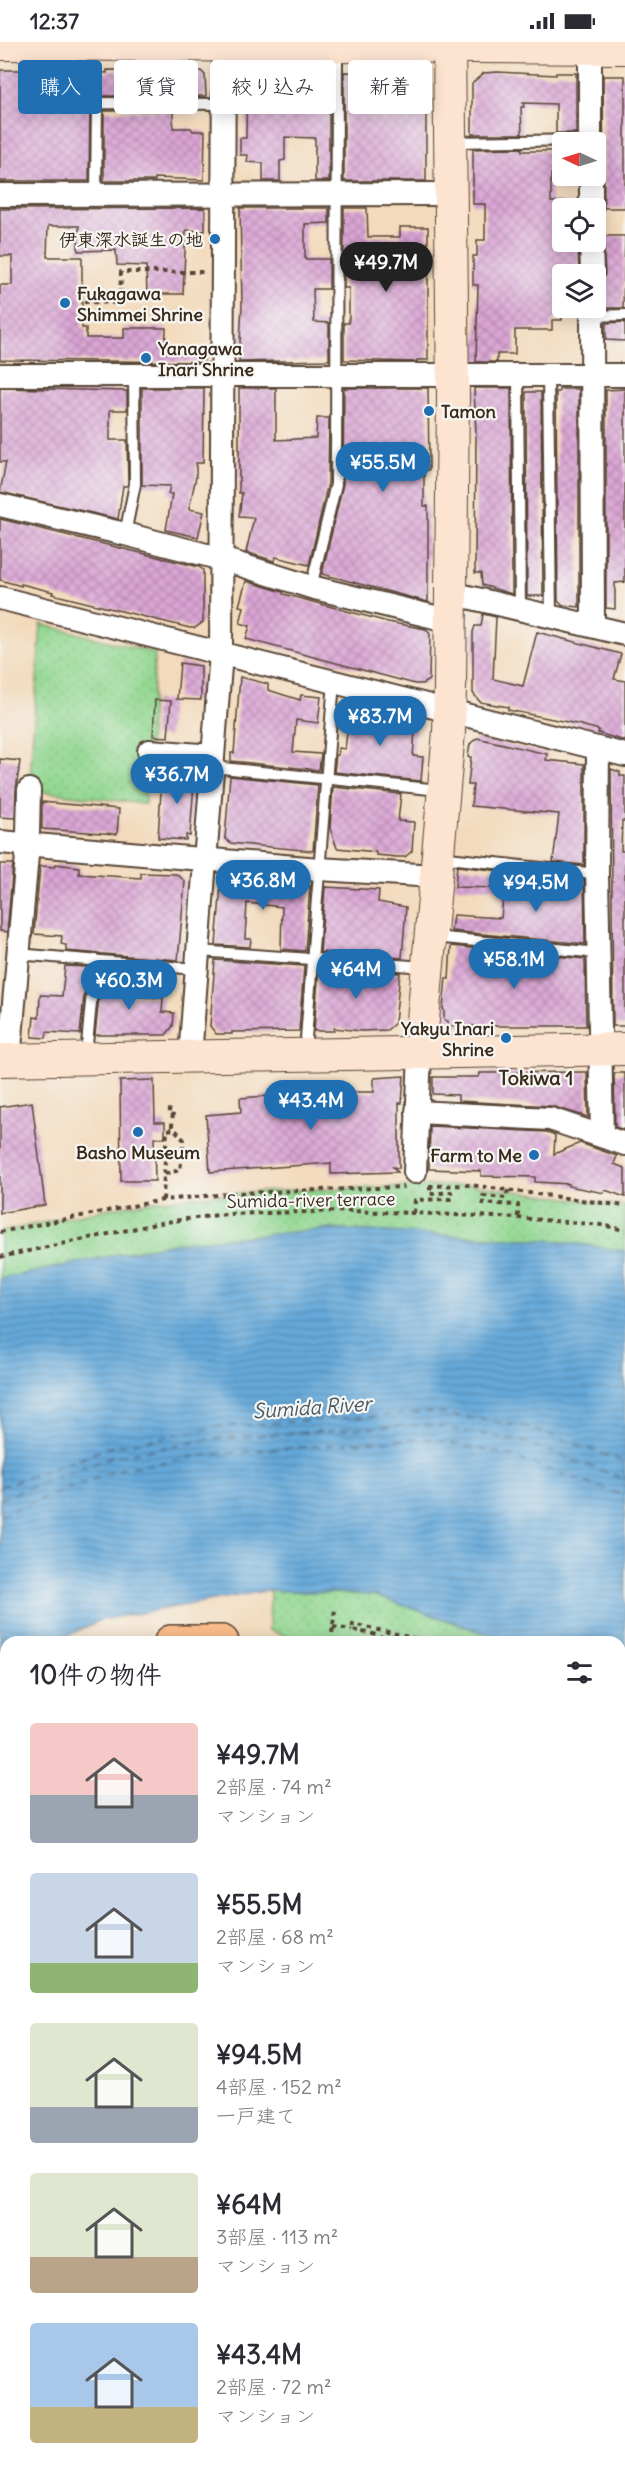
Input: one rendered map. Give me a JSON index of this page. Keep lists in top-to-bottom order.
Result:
{
  "streets": {
    "path": ["Sumida-river terrace"]
  },
  "districts": ["Tokiwa 1"],
  "water": ["Sumida River"],
  "places": [
    "伊東深水誕生の地",
    "Fukagawa Shimmei Shrine",
    "Yanagawa Inari Shrine",
    "Tamon",
    "Yakyu Inari Shrine",
    "Basho Museum",
    "Farm to Me"
  ],
  "north": "left",
  "page": {
    "status": "12:37",
    "chip": [
      "購入",
      "賃貸",
      "絞り込み",
      "新着"
    ],
    "price": [
      "¥49.7M",
      "¥55.5M",
      "¥83.7M",
      "¥36.7M",
      "¥36.8M",
      "¥94.5M",
      "¥58.1M",
      "¥64M",
      "¥60.3M",
      "¥43.4M"
    ],
    "heading": "10件の物件",
    "list": [
      {
        "name": "¥49.7M",
        "note": "2部屋 · 74 m² · マンション"
      },
      {
        "name": "¥55.5M",
        "note": "2部屋 · 68 m² · マンション"
      },
      {
        "name": "¥94.5M",
        "note": "4部屋 · 152 m² · 一戸建て"
      },
      {
        "name": "¥64M",
        "note": "3部屋 · 113 m² · マンション"
      },
      {
        "name": "¥43.4M",
        "note": "2部屋 · 72 m² · マンション"
      }
    ]
  }
}
